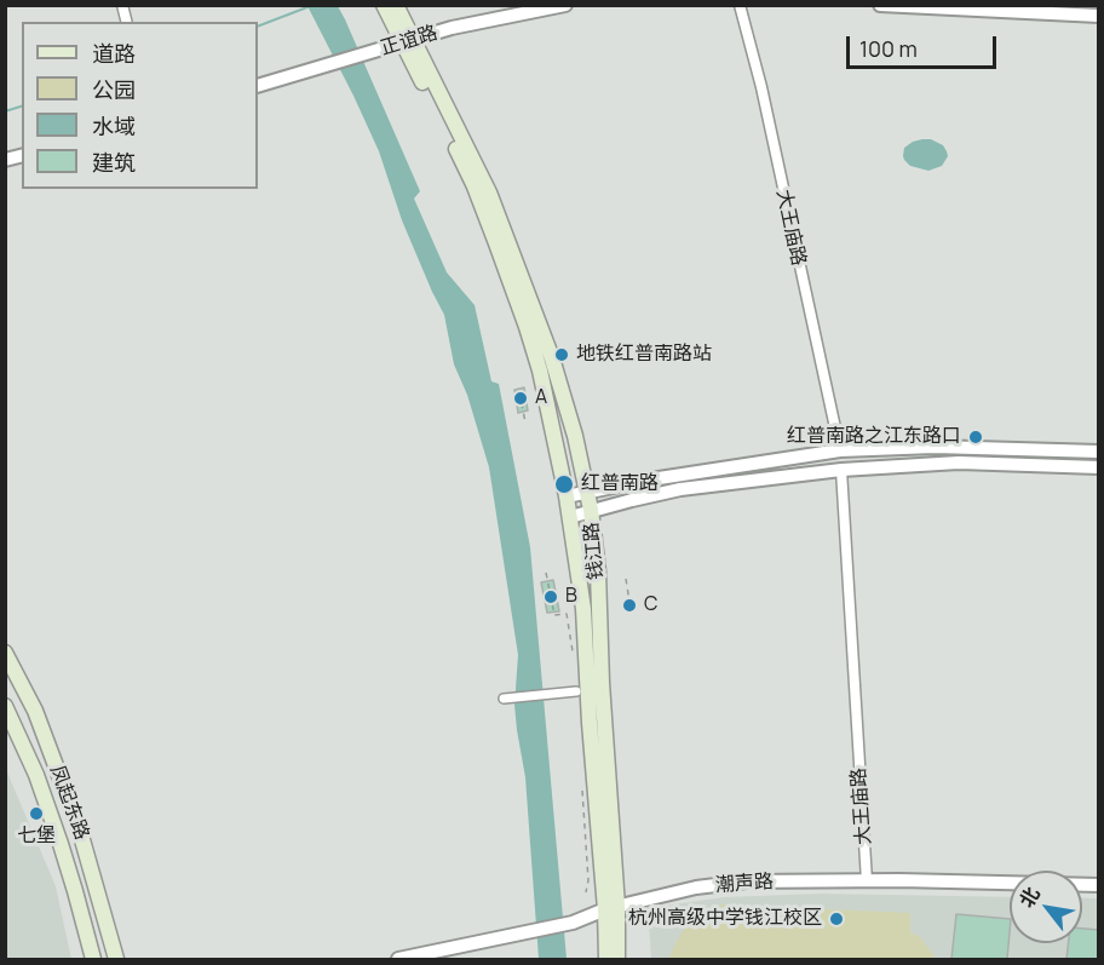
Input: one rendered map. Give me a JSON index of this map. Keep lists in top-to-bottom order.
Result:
{
  "streets": {
    "main road": ["钱江路", "凤起东路"],
    "street": ["正谊路", "大王庙路", "潮声路"]
  },
  "crossings": [
    ["正谊路", "钱江路"],
    ["大王庙路", "潮声路"],
    ["钱江路", "潮声路"]
  ],
  "places": [
    "地铁红普南路站",
    "A",
    "红普南路之江东路口",
    "红普南路",
    "B",
    "C",
    "七堡",
    "杭州高级中学钱江校区"
  ],
  "legend": [
    "道路",
    "公园",
    "水域",
    "建筑"
  ],
  "scale_bar": "100 m",
  "north": "top left"
}
